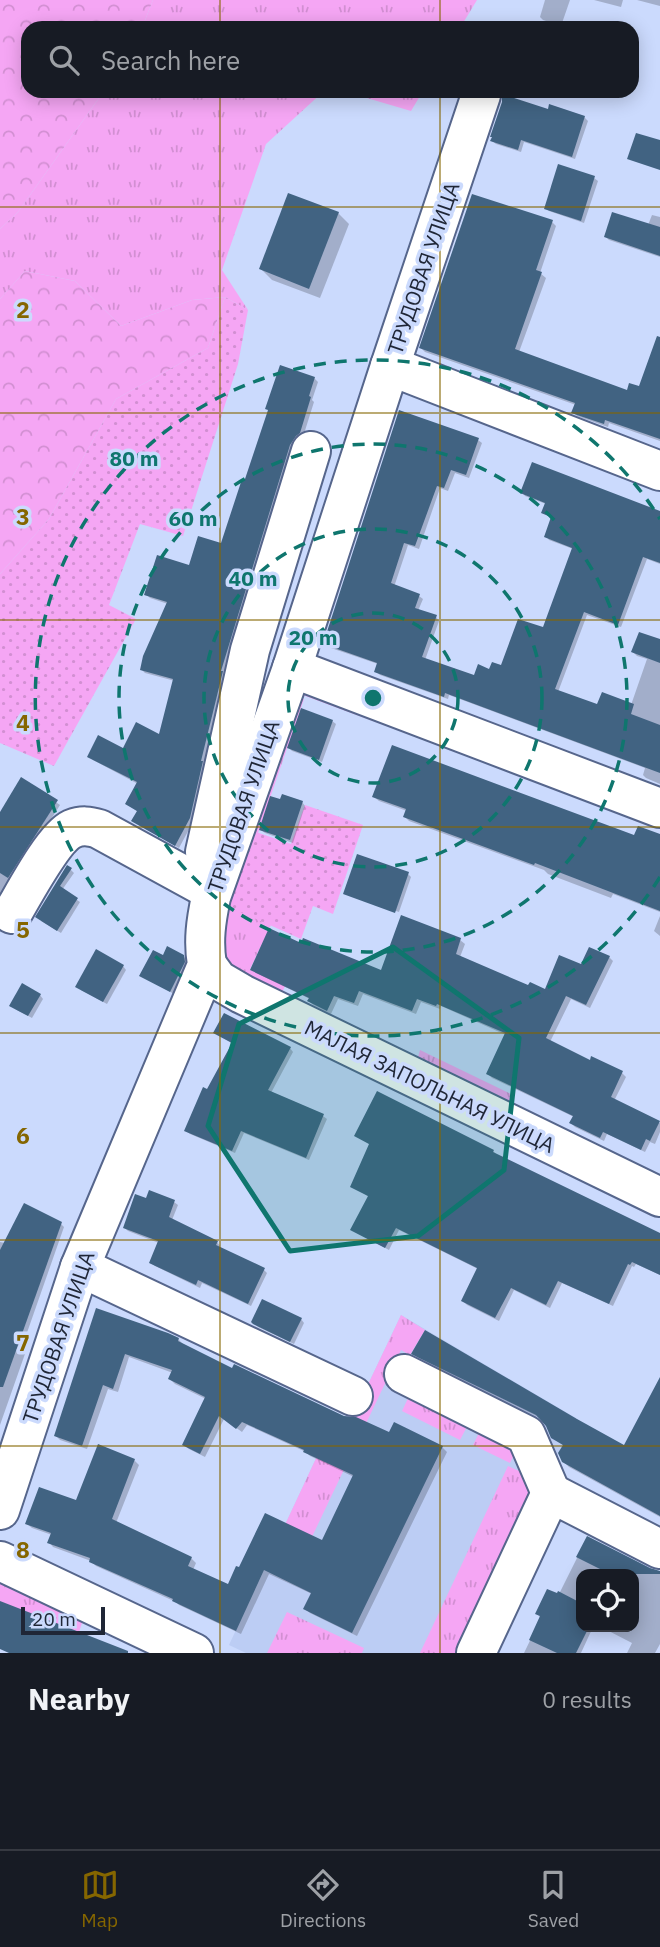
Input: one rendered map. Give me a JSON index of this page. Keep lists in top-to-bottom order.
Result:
{
  "streets": {
    "street": ["ТРУДОВАЯ УЛИЦА", "МАЛАЯ ЗАПОЛЬНАЯ УЛИЦА"]
  },
  "crossings": [
    ["ТРУДОВАЯ УЛИЦА", "МАЛАЯ ЗАПОЛЬНАЯ УЛИЦА"]
  ],
  "scale_bar": "20 m",
  "page": {
    "search": "Search here",
    "scale": "20 m",
    "heading": ["Nearby", "0 results"],
    "nav": ["Map", "Directions", "Saved"]
  },
  "grid": {
    "rows": [
      "2",
      "3",
      "4",
      "5",
      "6",
      "7",
      "8"
    ]
  },
  "rings": [
    "80 m",
    "60 m",
    "40 m",
    "20 m"
  ]
}
